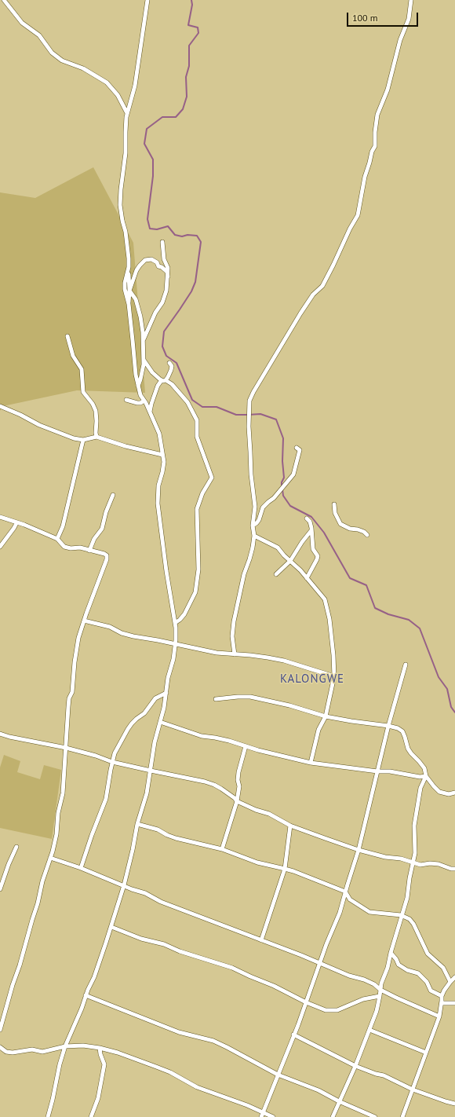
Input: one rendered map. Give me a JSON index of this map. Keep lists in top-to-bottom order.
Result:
{
  "districts": ["KALONGWE"],
  "scale_bar": "100 m"
}
